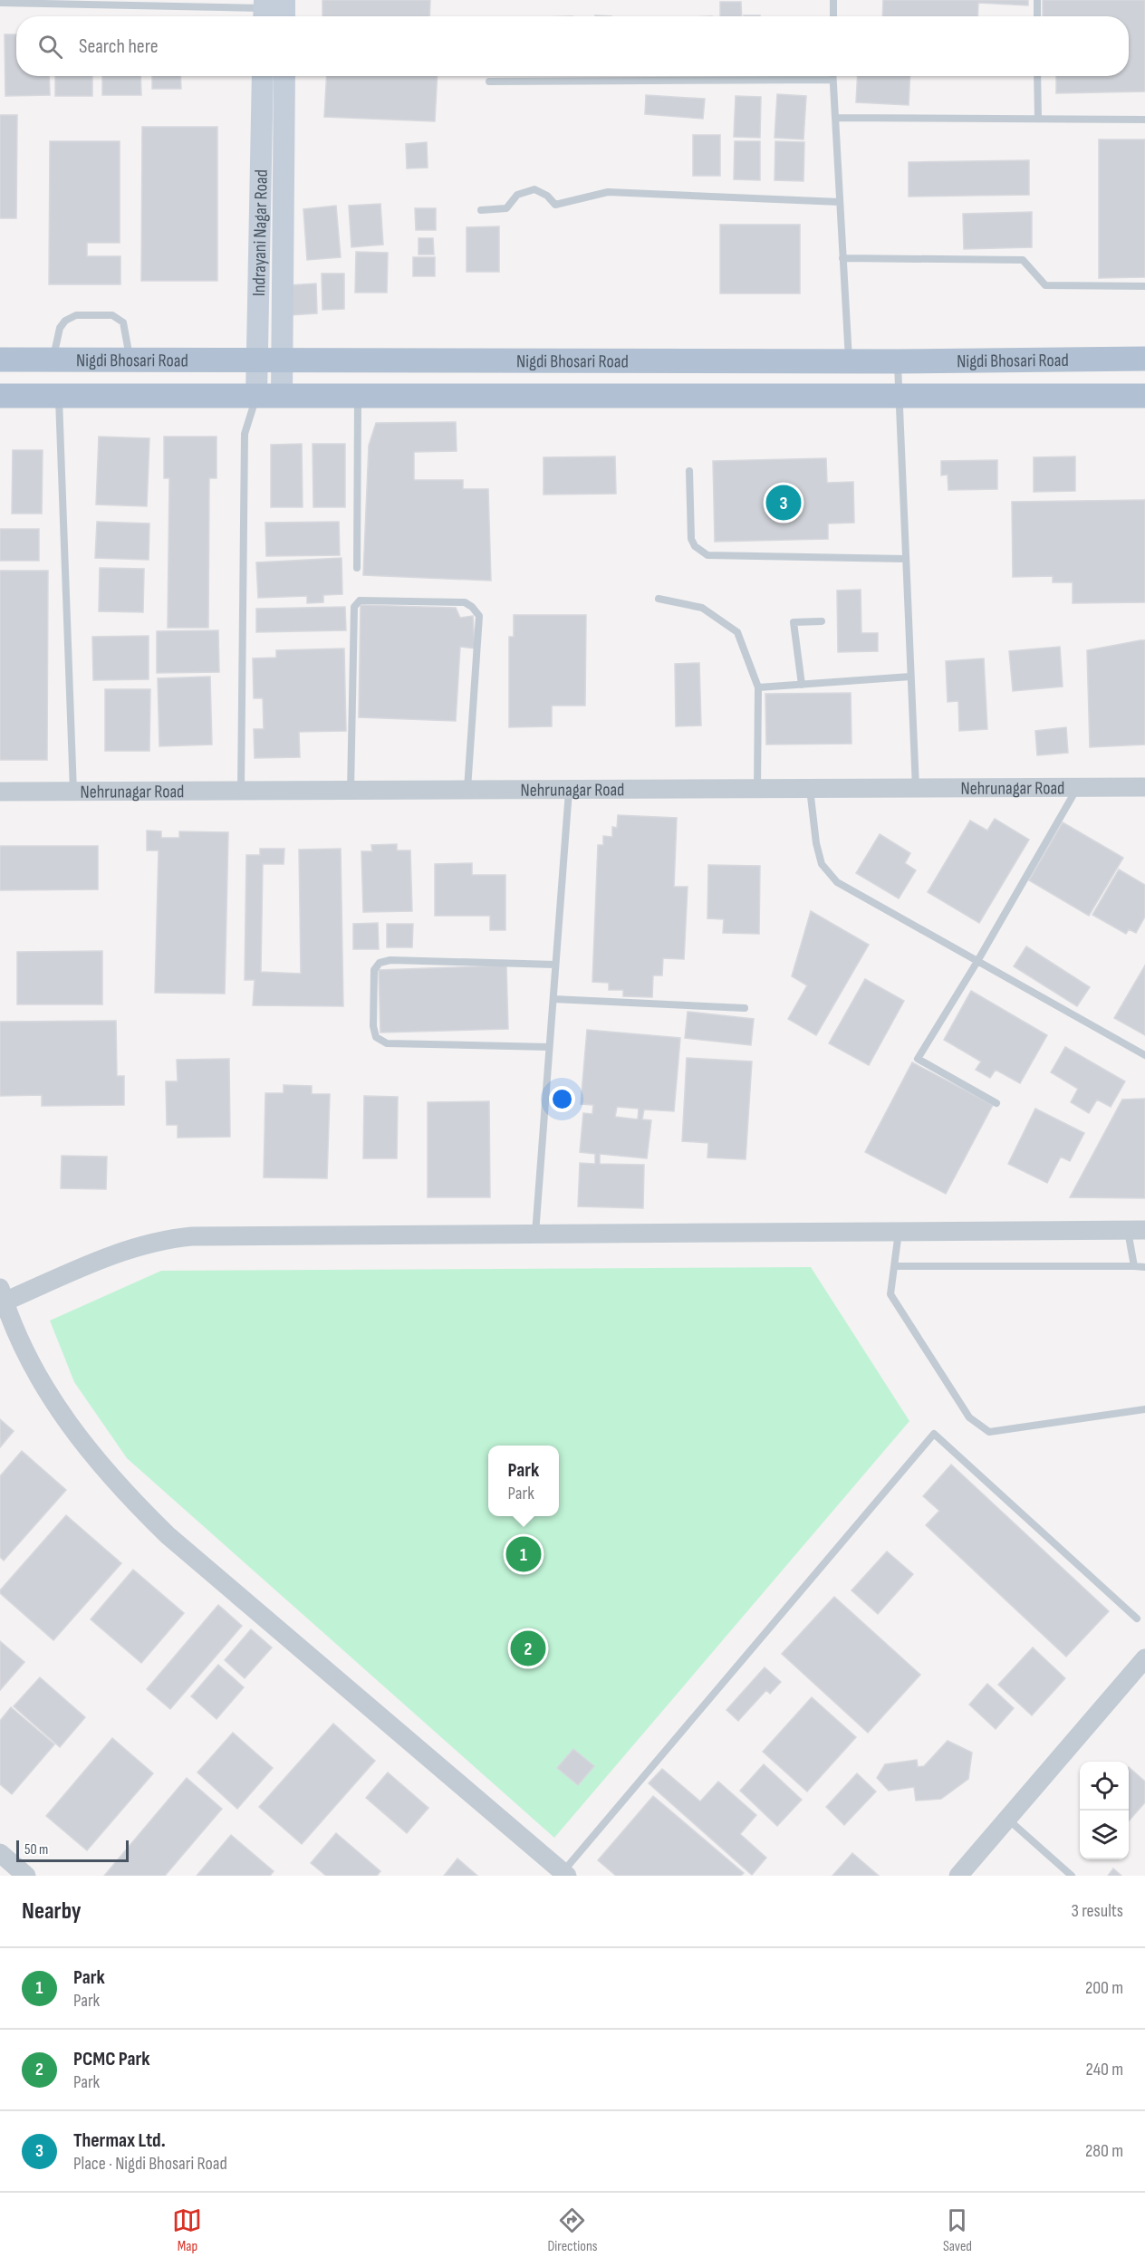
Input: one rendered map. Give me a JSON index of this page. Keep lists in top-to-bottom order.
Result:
{
  "streets": {
    "main road": ["Indrayani Nagar Road", "Nigdi Bhosari Road"],
    "street": ["Nehrunagar Road"]
  },
  "crossings": [
    ["Indrayani Nagar Road", "Nigdi Bhosari Road"]
  ],
  "scale_bar": "50 m",
  "page": {
    "search": "Search here",
    "pins": ["3", "1", "2"],
    "popup": ["Park", "Park"],
    "scale": "50 m",
    "heading": ["Nearby", "3 results"],
    "list": [
      {
        "mark": "1",
        "name": "Park",
        "note": "Park",
        "value": "200 m"
      },
      {
        "mark": "2",
        "name": "PCMC Park",
        "note": "Park",
        "value": "240 m"
      },
      {
        "mark": "3",
        "name": "Thermax Ltd.",
        "note": "Place · Nigdi Bhosari Road",
        "value": "280 m"
      }
    ],
    "nav": ["Map", "Directions", "Saved"]
  }
}
